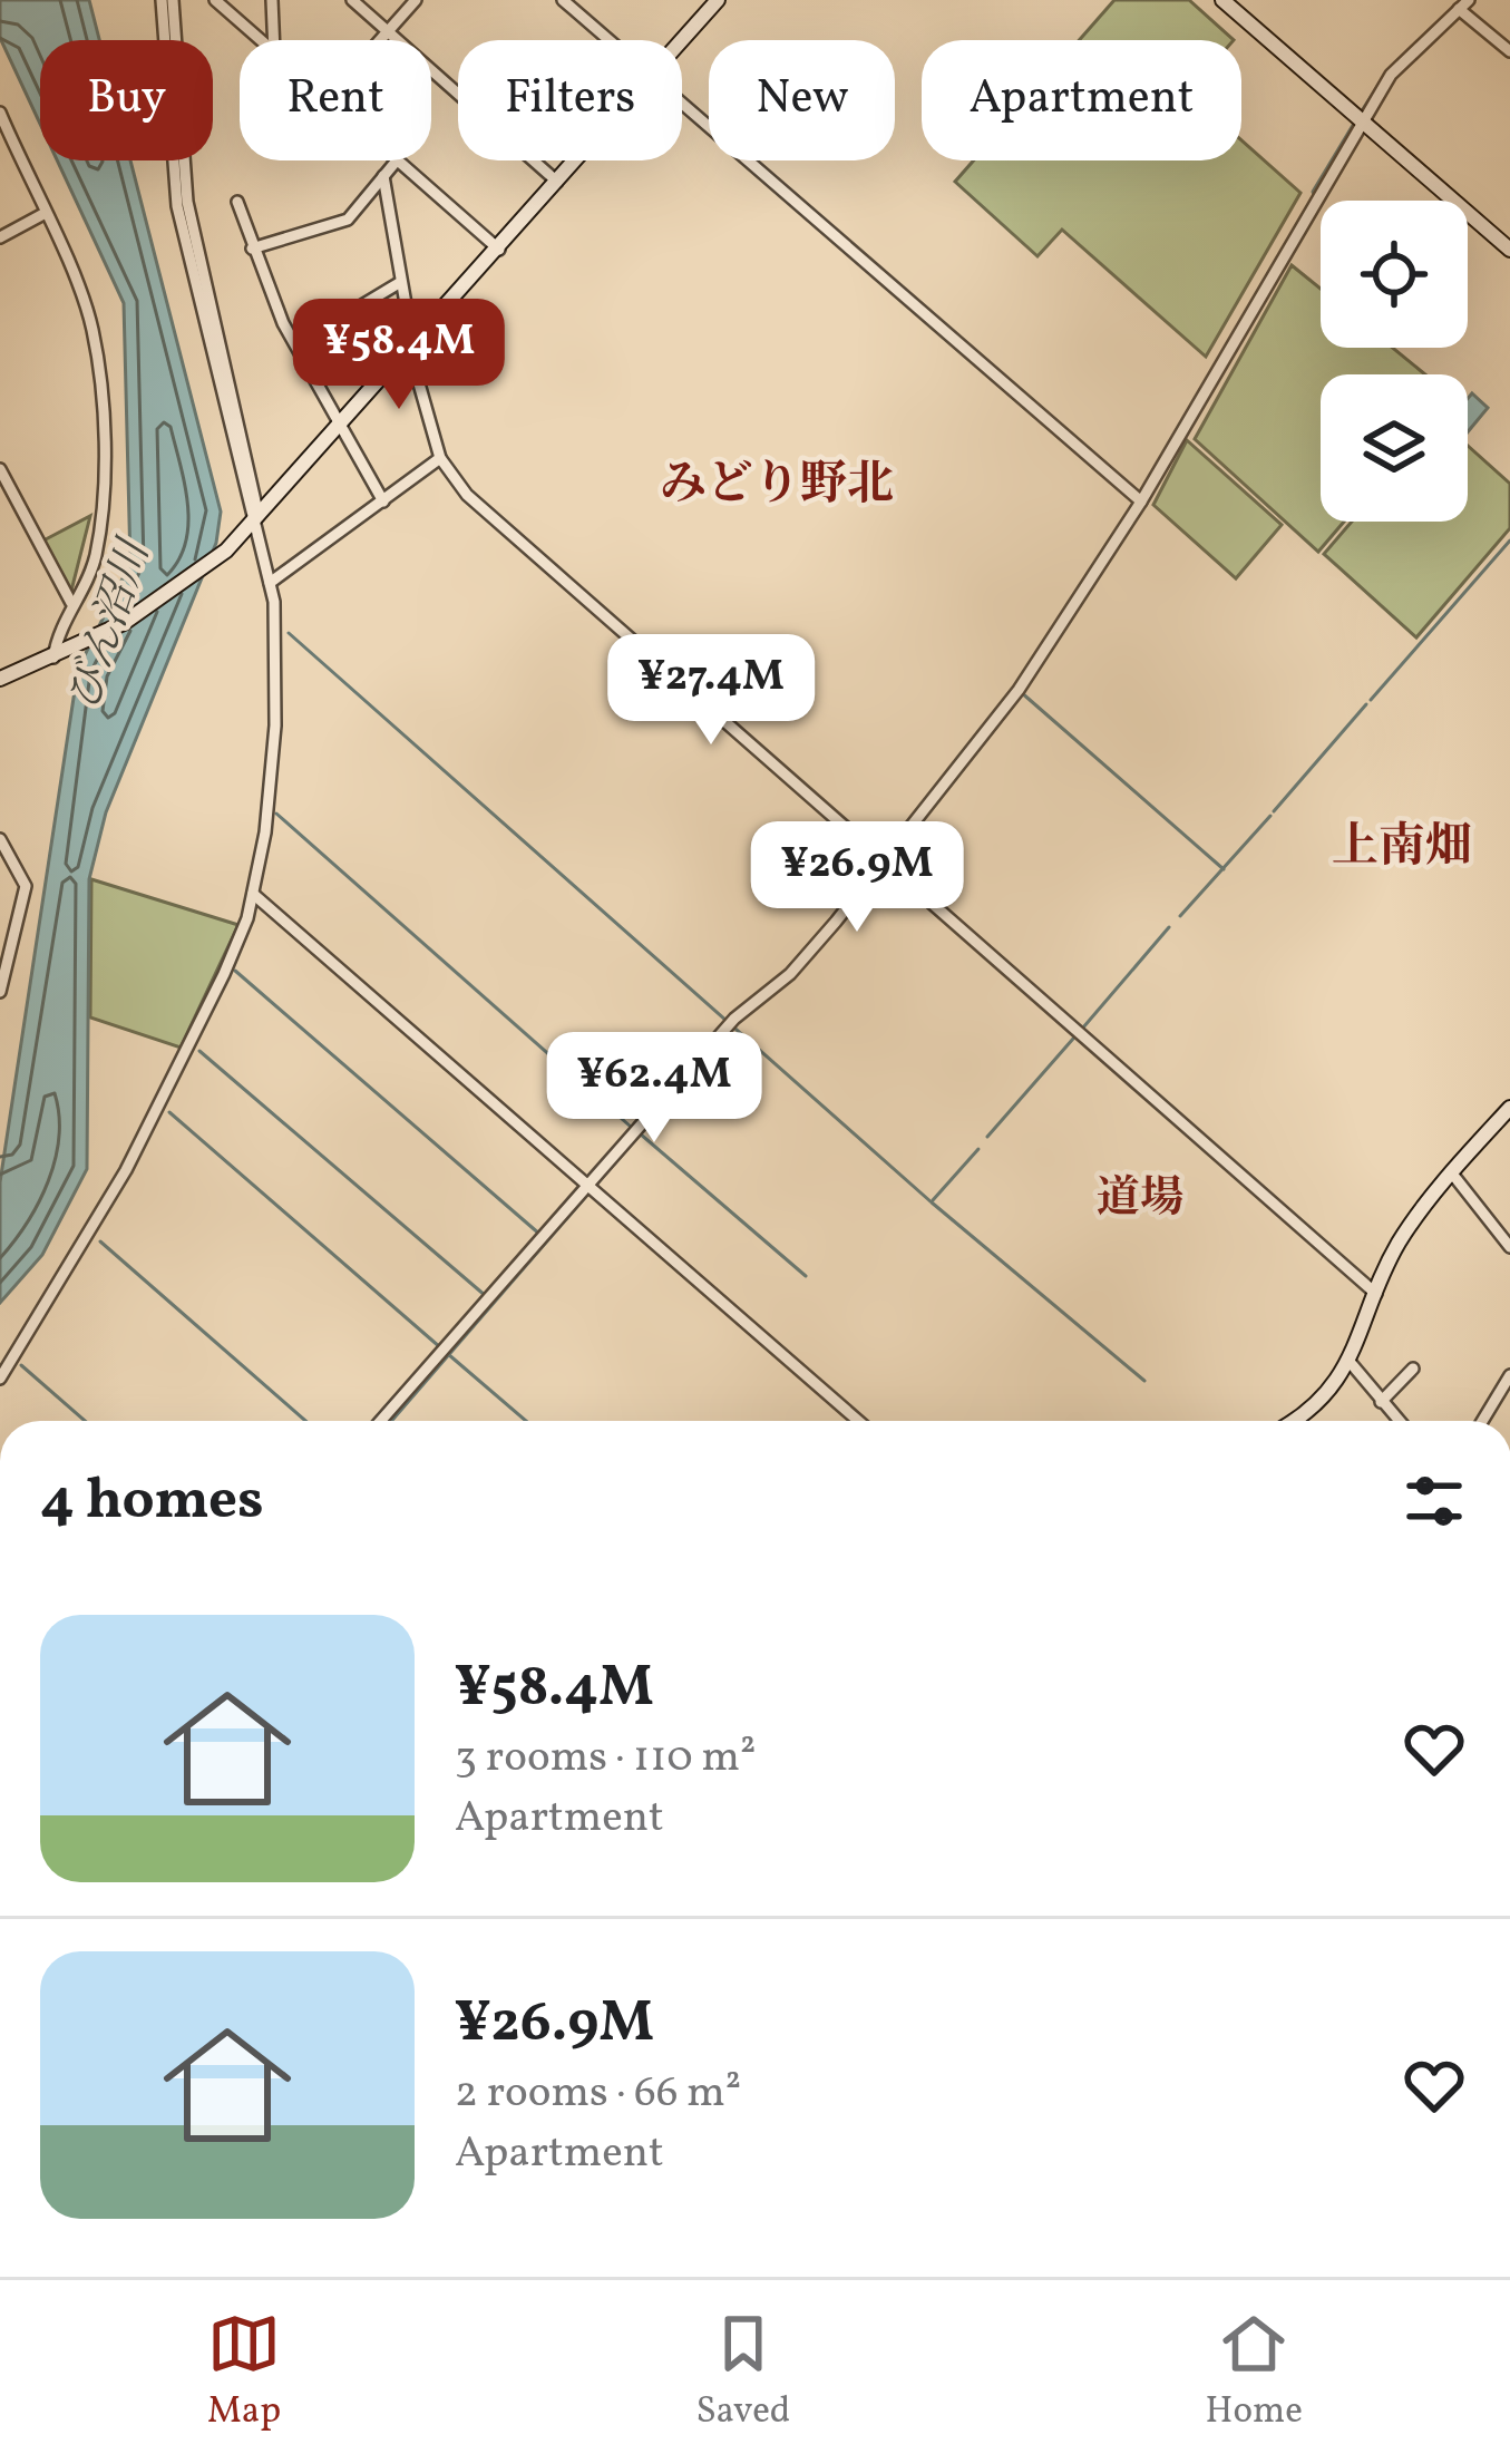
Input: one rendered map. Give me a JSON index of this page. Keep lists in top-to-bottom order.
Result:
{
  "districts": ["みどり野北", "上南畑", "道場"],
  "water": ["びん沼川"],
  "page": {
    "chip": [
      "Buy",
      "Rent",
      "Filters",
      "New",
      "Apartment"
    ],
    "price": [
      "¥58.4M",
      "¥27.4M",
      "¥26.9M",
      "¥62.4M"
    ],
    "heading": "4 homes",
    "list": [
      {
        "name": "¥58.4M",
        "note": "3 rooms · 110 m² · Apartment"
      },
      {
        "name": "¥26.9M",
        "note": "2 rooms · 66 m² · Apartment"
      }
    ],
    "tabs": ["Map", "Saved", "Home"]
  }
}
